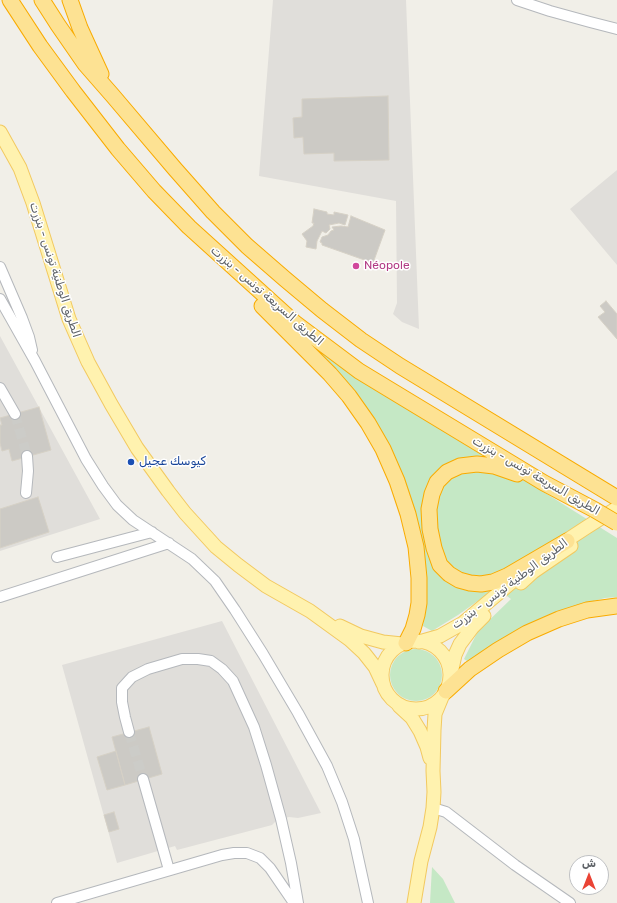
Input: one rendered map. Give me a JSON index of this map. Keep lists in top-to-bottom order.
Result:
{
  "streets": {
    "highway": ["الطريق السريعة تونس - بنزرت"],
    "main road": ["الطريق الوطنية تونس - بنزرت"]
  },
  "places": ["Néopole", "كيوسك عجيل"],
  "north": "top"
}
